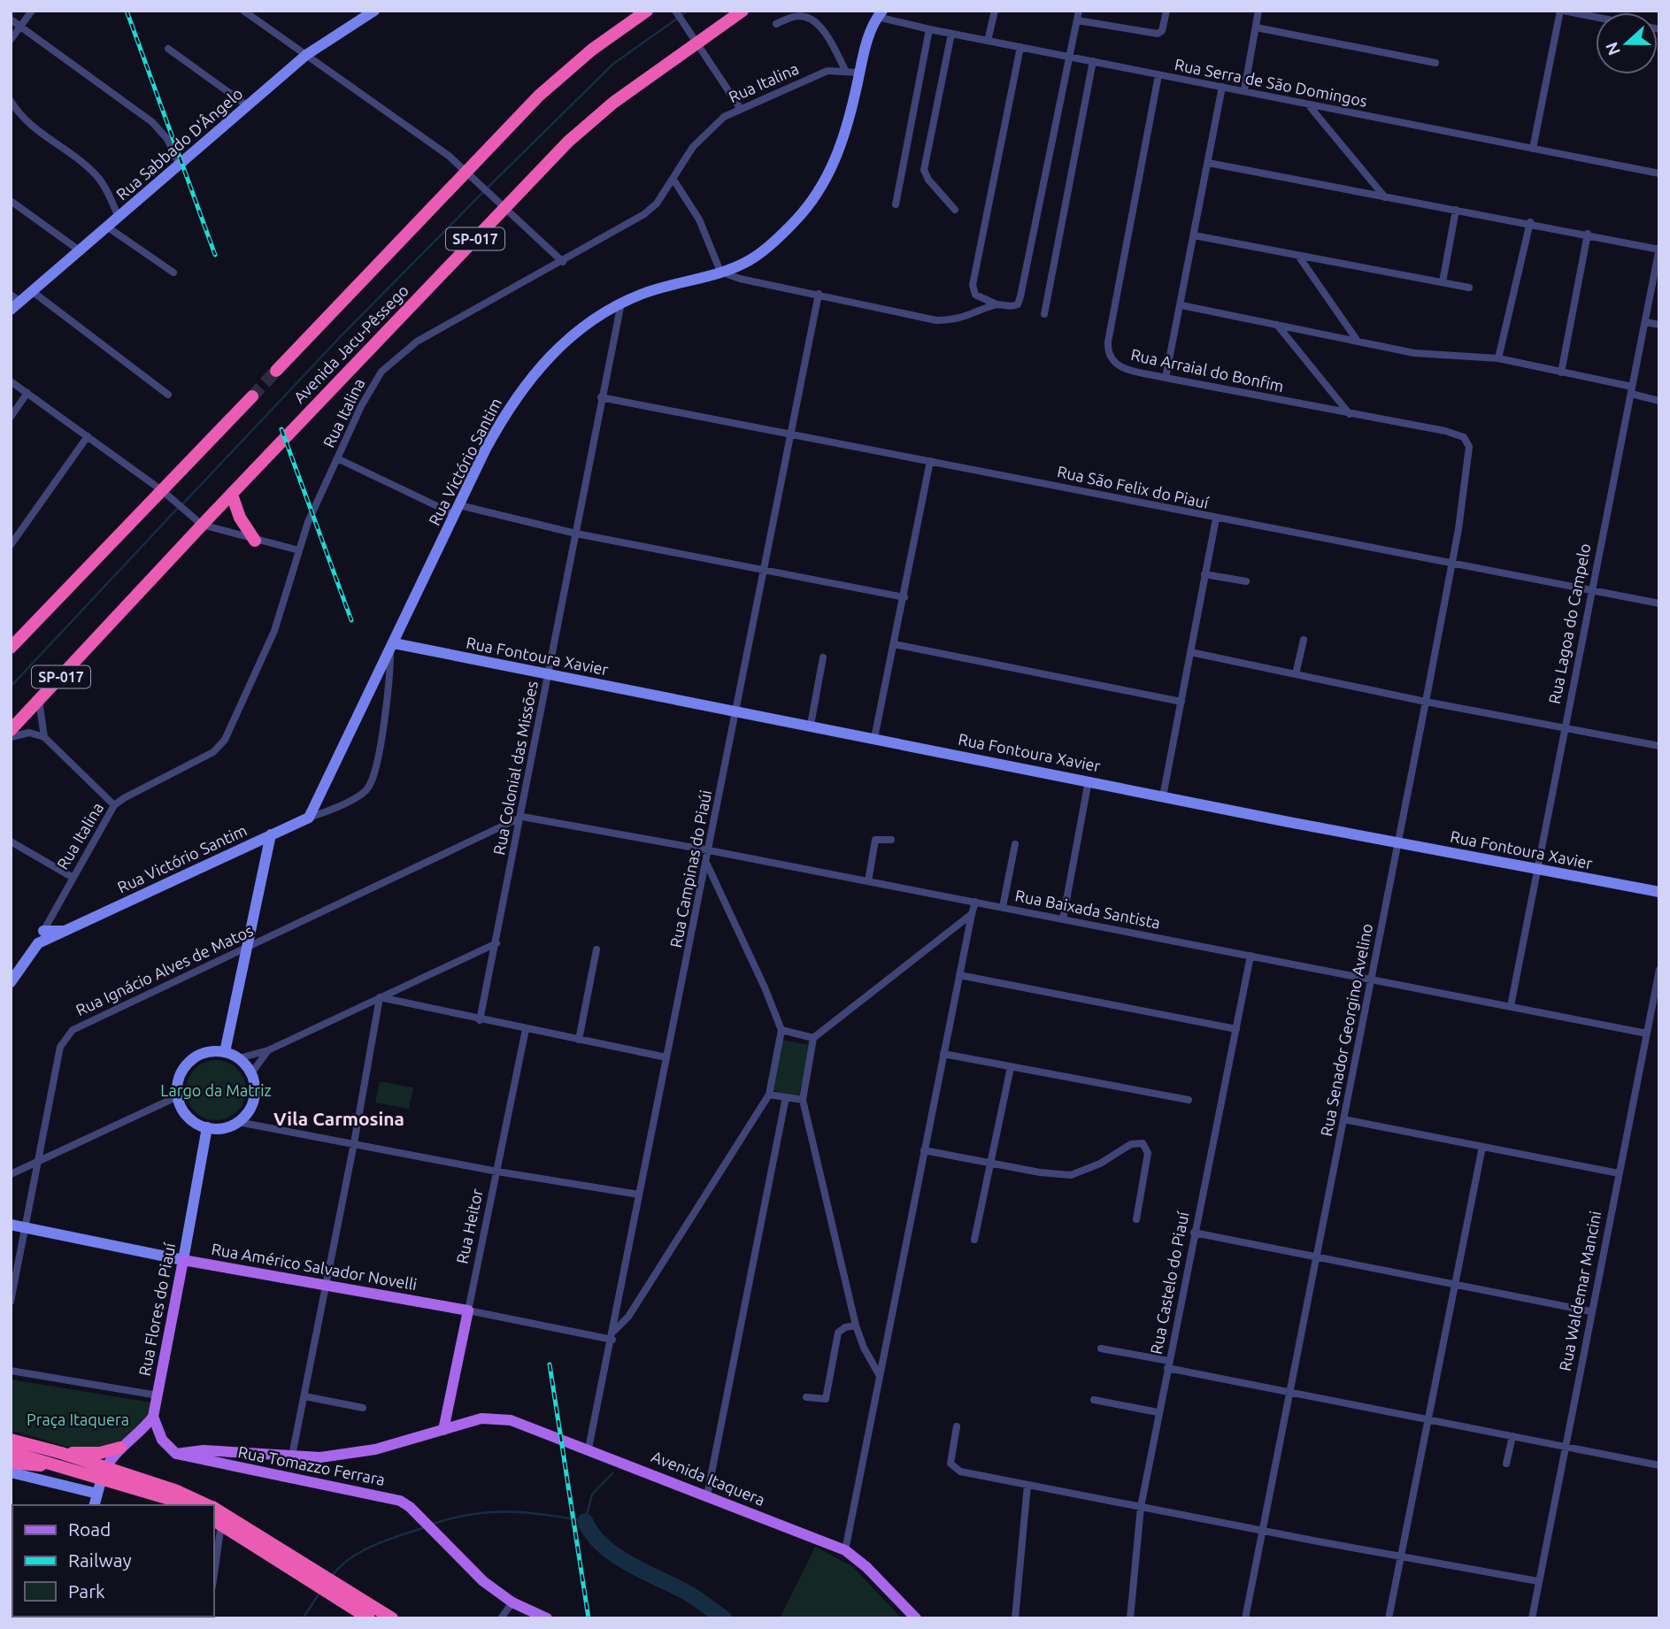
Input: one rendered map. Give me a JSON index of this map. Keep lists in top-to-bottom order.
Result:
{
  "streets": {
    "highway": ["SP-017", "Avenida Jacu-Pêssego"],
    "main road": [
      "Rua Sabbado D'Ângelo",
      "Rua Victório Santim",
      "Rua Fontoura Xavier",
      "Rua Heitor",
      "Rua Américo Salvador Novelli",
      "Rua Flores do Piauí",
      "Rua Tomazzo Ferrara",
      "Avenida Itaquera"
    ],
    "street": [
      "Rua Italina",
      "Rua Serra de São Domingos",
      "Rua Arraial do Bonfim",
      "Rua São Felix do Piauí",
      "Rua Lagoa do Campelo",
      "Rua Colonial das Missões",
      "Rua Campinas do Piaúi",
      "Rua Baixada Santista",
      "Rua Ignácio Alves de Matos",
      "Rua Senador Georgino Avelino",
      "Rua Castelo do Piauí",
      "Rua Waldemar Mancini"
    ]
  },
  "crossings": [
    ["Rua Italina", "Rua Victório Santim"],
    ["Rua Serra de São Domingos", "Rua Arraial do Bonfim"],
    ["Rua Serra de São Domingos", "Rua Victório Santim"],
    ["Rua Arraial do Bonfim", "Rua Senador Georgino Avelino"],
    ["Rua Victório Santim", "Rua Fontoura Xavier"],
    ["Rua Victório Santim", "Rua Colonial das Missões"],
    ["Rua São Felix do Piauí", "Rua Lagoa do Campelo"],
    ["Rua São Felix do Piauí", "Rua Colonial das Missões"],
    ["Rua São Felix do Piauí", "Rua Campinas do Piaúi"],
    ["Rua São Felix do Piauí", "Rua Senador Georgino Avelino"],
    ["Rua Lagoa do Campelo", "Rua Fontoura Xavier"],
    ["Rua Lagoa do Campelo", "Rua Baixada Santista"],
    ["Rua Fontoura Xavier", "Rua Colonial das Missões"],
    ["Rua Fontoura Xavier", "Rua Campinas do Piaúi"],
    ["Rua Fontoura Xavier", "Rua Senador Georgino Avelino"],
    ["Rua Colonial das Missões", "Rua Baixada Santista"],
    ["Rua Colonial das Missões", "Rua Ignácio Alves de Matos"],
    ["Rua Campinas do Piaúi", "Rua Baixada Santista"],
    ["Rua Campinas do Piaúi", "Rua Américo Salvador Novelli"],
    ["Rua Campinas do Piaúi", "Avenida Itaquera"],
    ["Rua Baixada Santista", "Rua Ignácio Alves de Matos"],
    ["Rua Baixada Santista", "Rua Senador Georgino Avelino"],
    ["Rua Baixada Santista", "Rua Castelo do Piauí"],
    ["Rua Baixada Santista", "Rua Waldemar Mancini"],
    ["Rua Ignácio Alves de Matos", "Rua Américo Salvador Novelli"],
    ["Rua Heitor", "Rua Américo Salvador Novelli"],
    ["Rua Heitor", "Avenida Itaquera"],
    ["Rua Américo Salvador Novelli", "Rua Flores do Piauí"],
    ["Rua Tomazzo Ferrara", "Avenida Itaquera"]
  ],
  "districts": ["Vila Carmosina"],
  "parks": ["Largo da Matriz", "Praça Itaquera"],
  "legend": ["Road", "Railway", "Park"],
  "north": "left"
}
